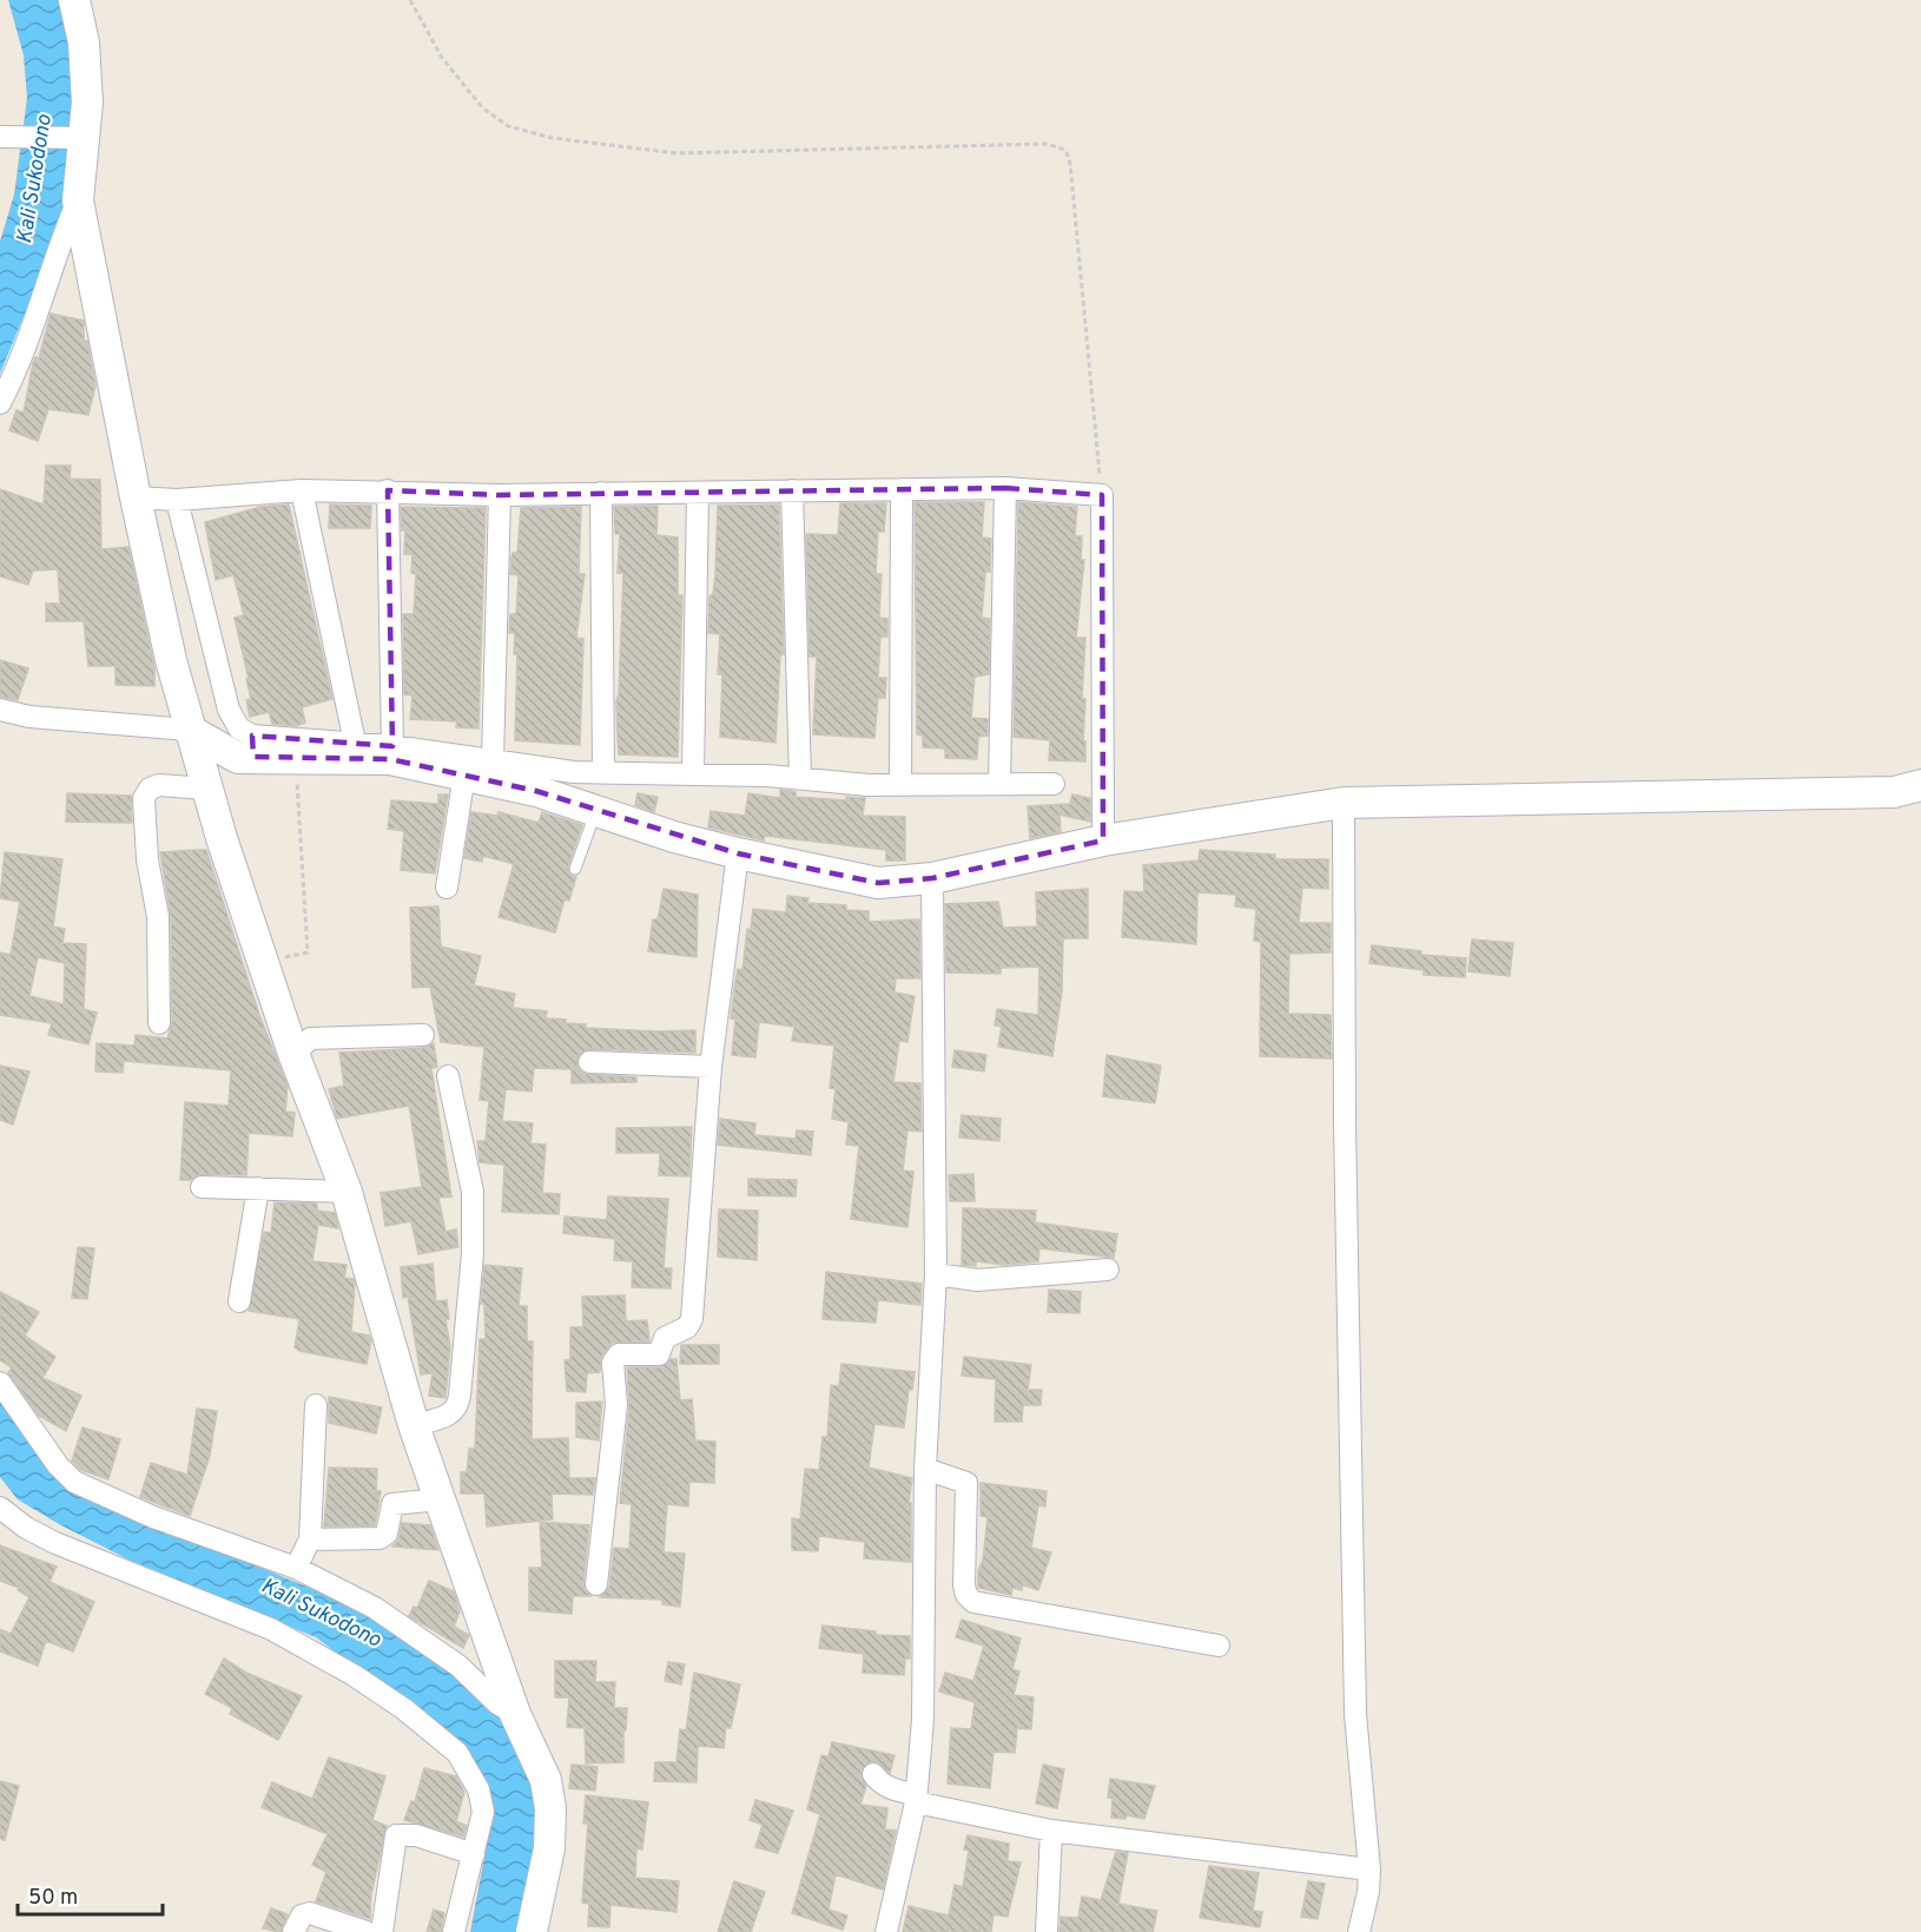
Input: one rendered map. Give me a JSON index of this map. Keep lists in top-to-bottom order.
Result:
{
  "water": ["Kali Sukodono"],
  "scale_bar": "50 m"
}
